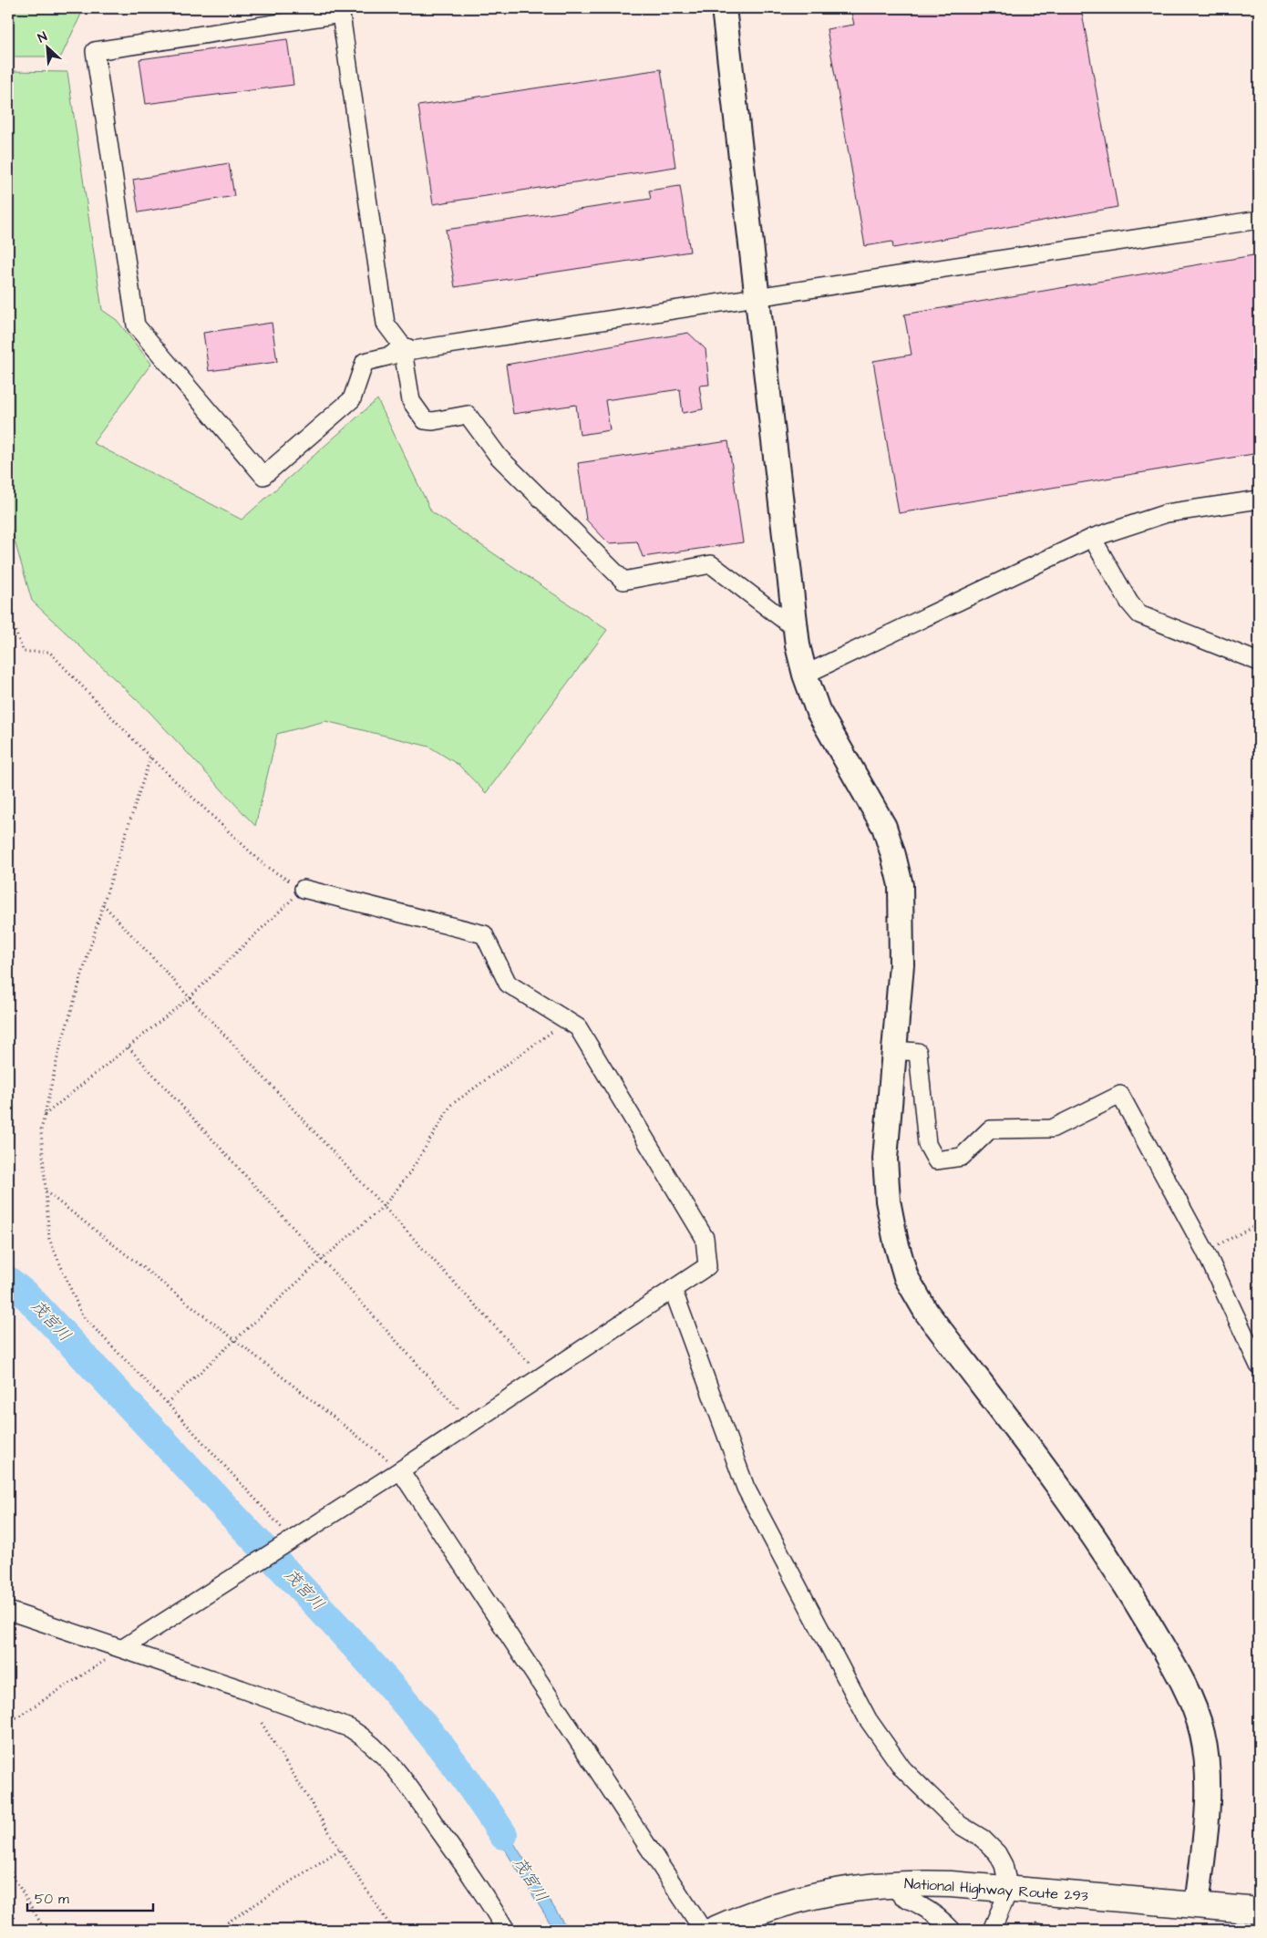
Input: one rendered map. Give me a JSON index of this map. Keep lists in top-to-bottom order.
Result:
{
  "streets": {
    "highway": ["National Highway Route 293"]
  },
  "water": ["茂宮川"],
  "scale_bar": "50 m",
  "north": "top left"
}
